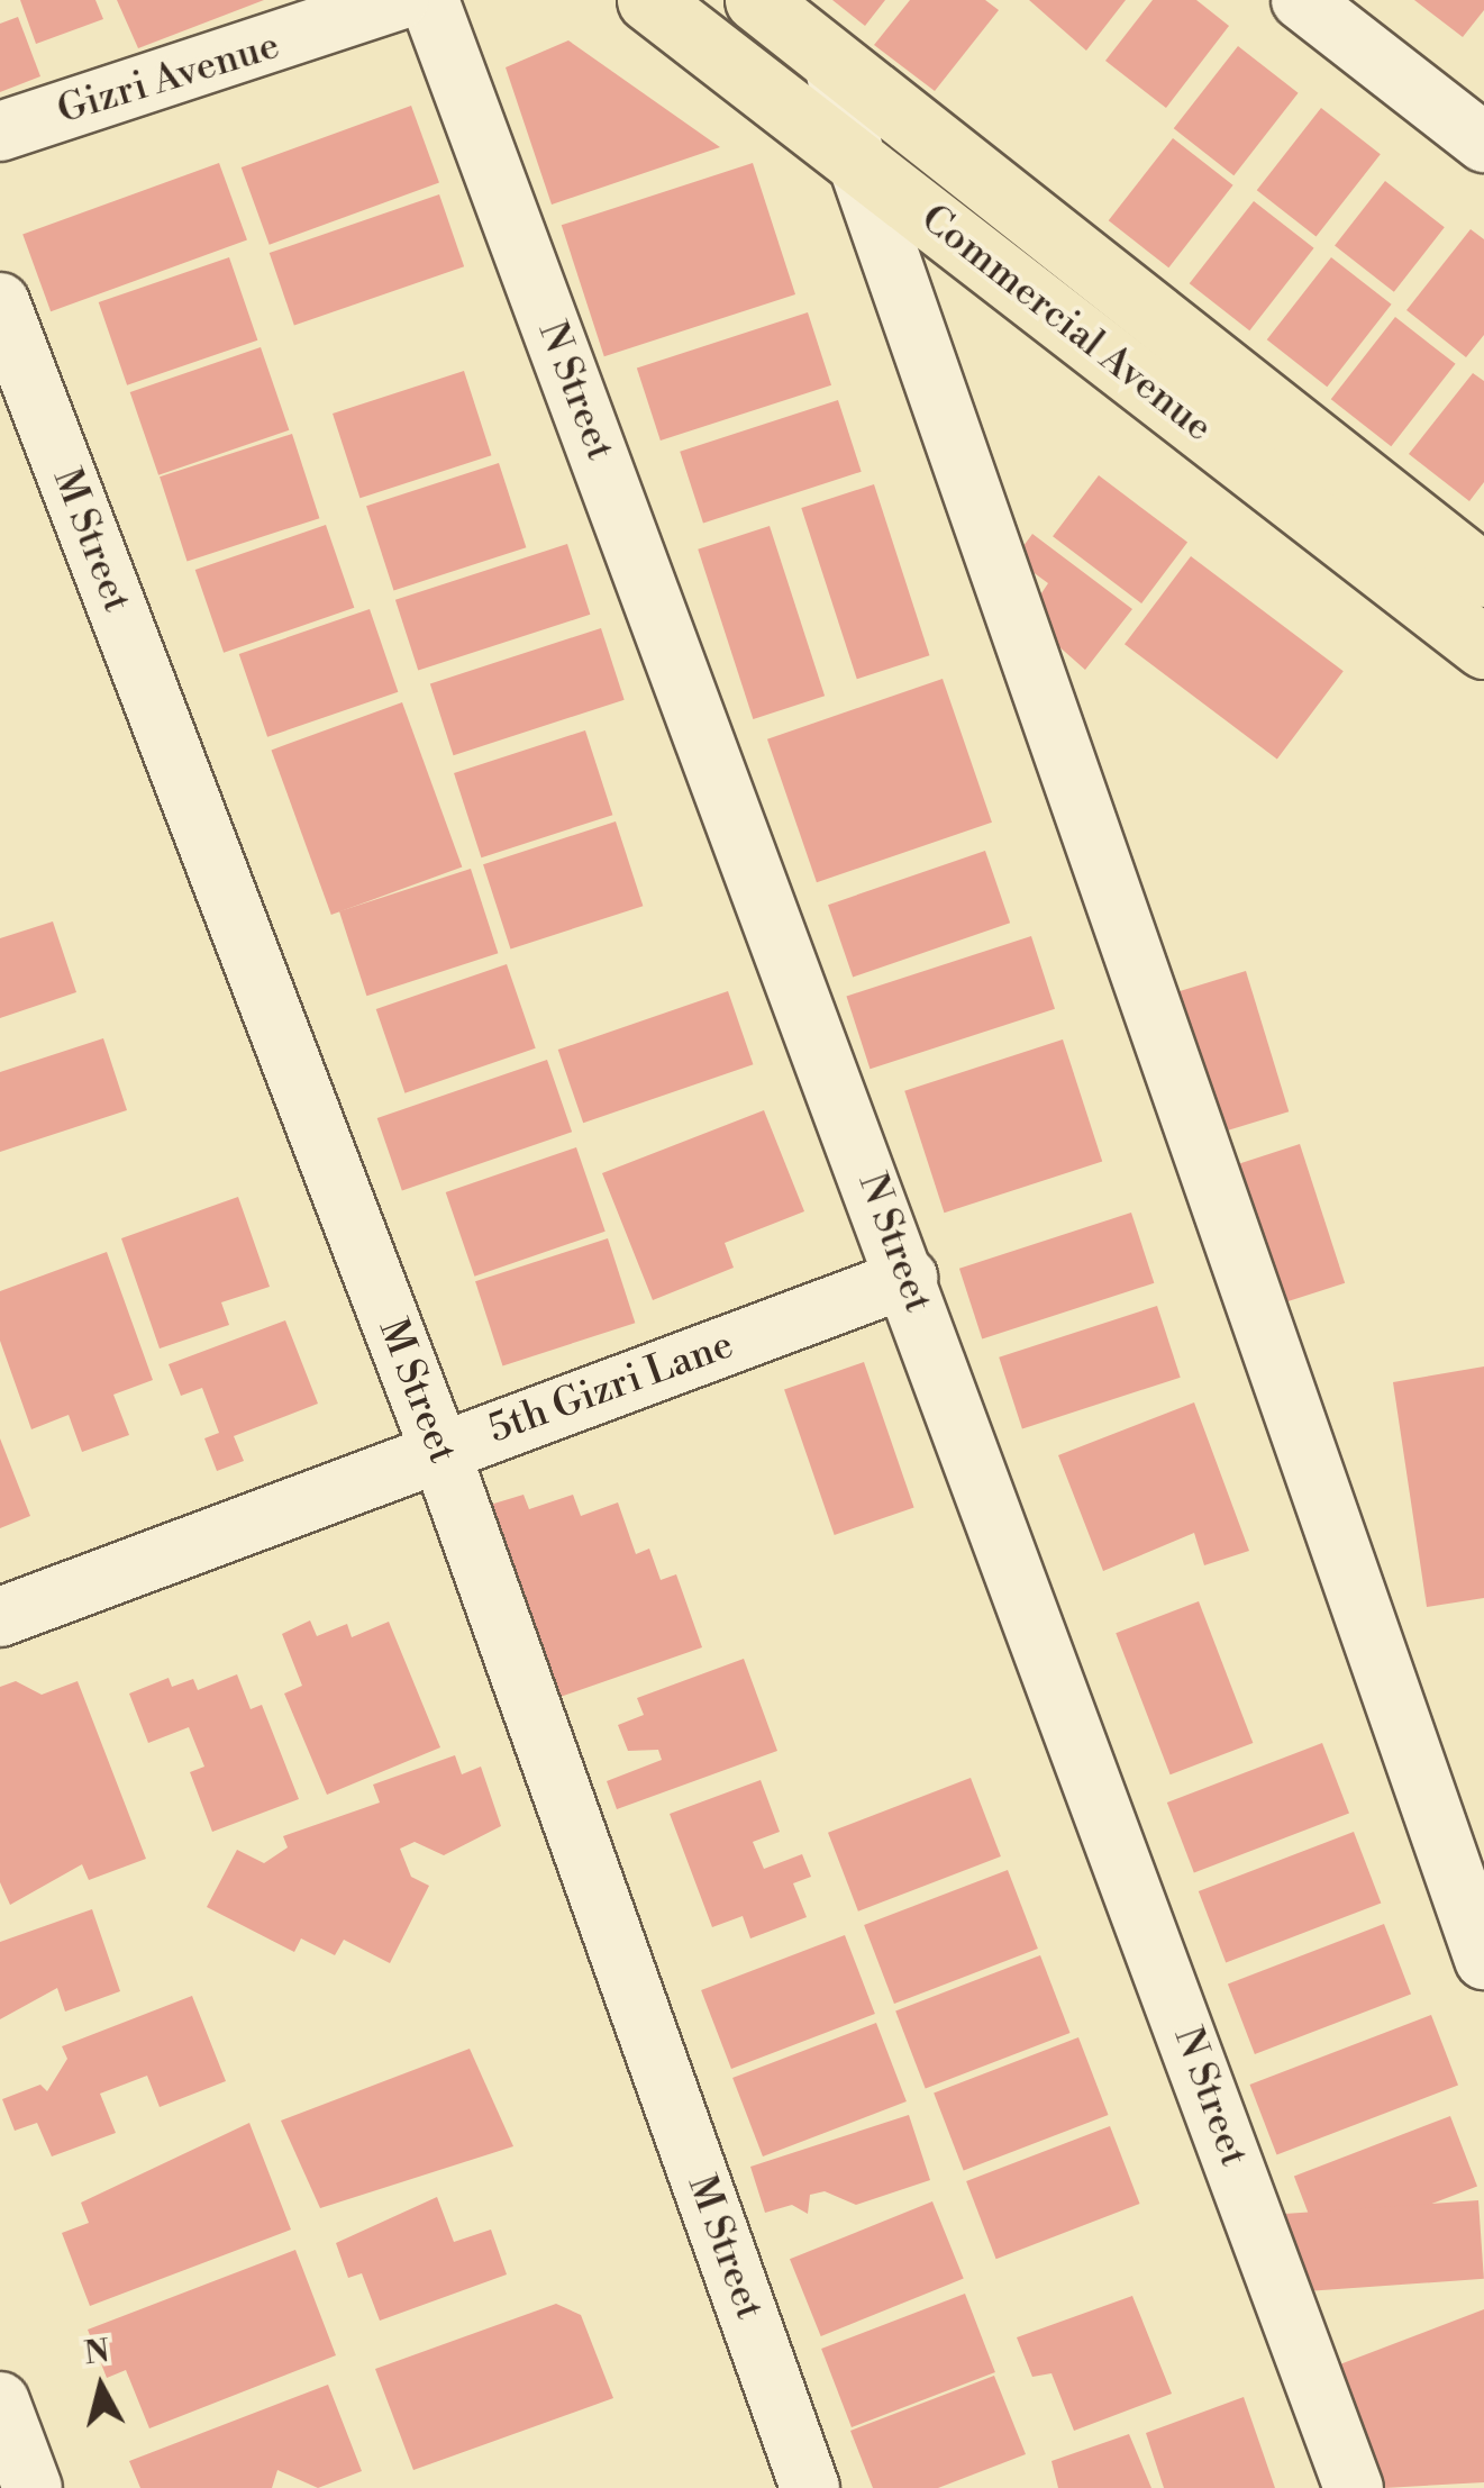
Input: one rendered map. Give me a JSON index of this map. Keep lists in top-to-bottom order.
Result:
{
  "streets": {
    "main road": ["Commercial Avenue"],
    "street": [
      "Gizri Avenue",
      "N Street",
      "M Street",
      "5th Gizri Lane"
    ]
  },
  "crossings": [
    ["N Street", "5th Gizri Lane"],
    ["M Street", "5th Gizri Lane"]
  ],
  "north": "top"
}
